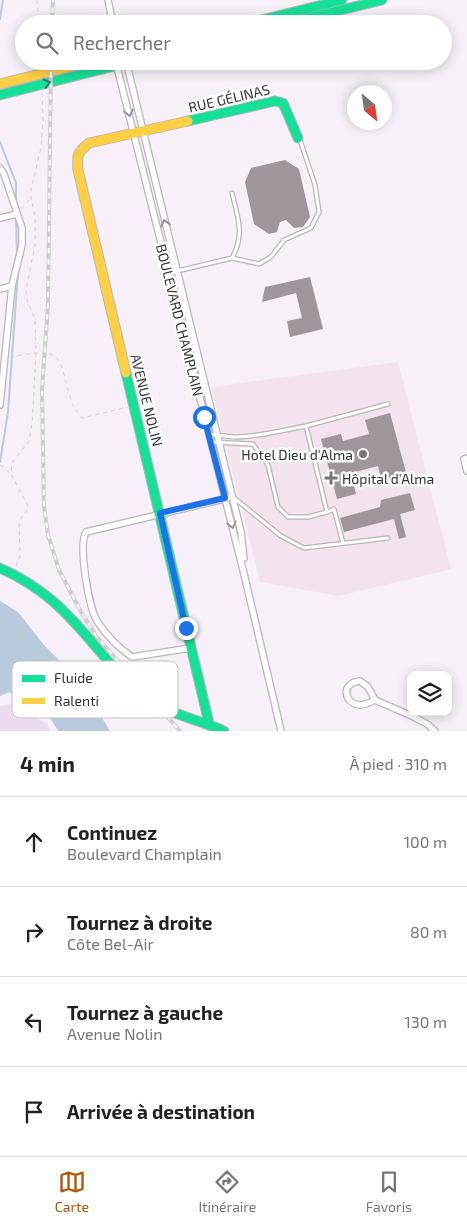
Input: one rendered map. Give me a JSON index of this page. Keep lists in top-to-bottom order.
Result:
{
  "streets": {
    "street": ["RUE GÉLINAS", "BOULEVARD CHAMPLAIN", "AVENUE NOLIN"]
  },
  "crossings": [
    ["RUE GÉLINAS", "BOULEVARD CHAMPLAIN"],
    ["RUE GÉLINAS", "AVENUE NOLIN"],
    ["BOULEVARD CHAMPLAIN", "AVENUE NOLIN"]
  ],
  "places": {
    "other": ["Hotel Dieu d'Alma"],
    "health": ["Hôpital d'Alma"]
  },
  "legend": ["Fluide", "Ralenti"],
  "north": "bottom right",
  "page": {
    "search": "Rechercher",
    "heading": ["4 min", "À pied · 310 m"],
    "list": [
      ["Continuez", "Boulevard Champlain", "100 m"],
      ["Tournez à droite", "Côte Bel-Air", "80 m"],
      ["Tournez à gauche", "Avenue Nolin", "130 m"],
      "Arrivée à destination"
    ],
    "nav": ["Carte", "Itinéraire", "Favoris"]
  }
}
